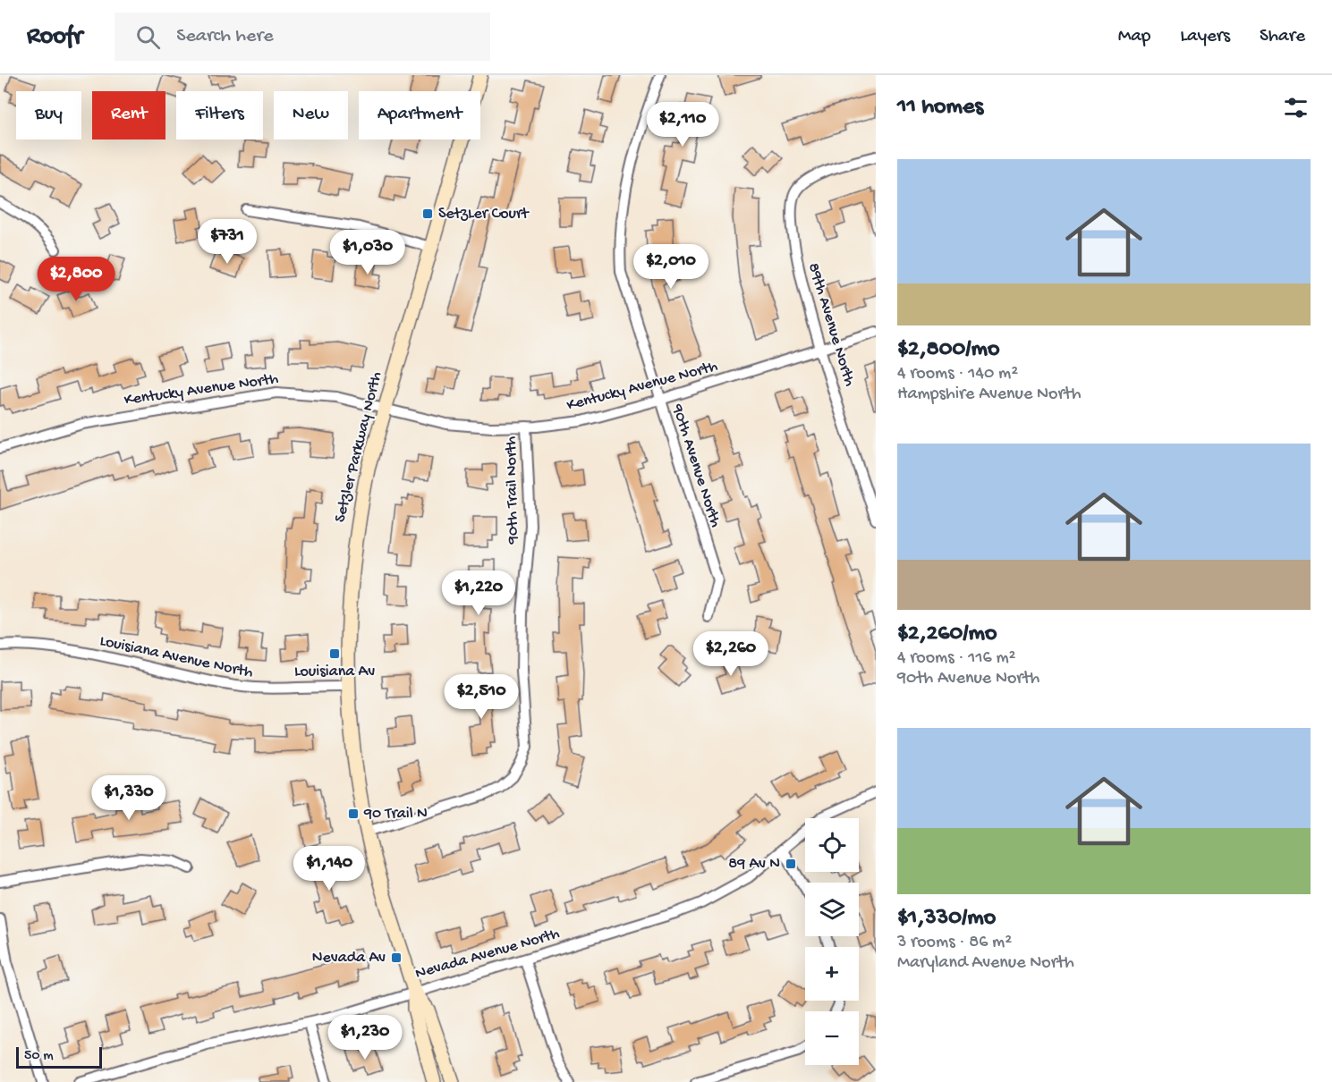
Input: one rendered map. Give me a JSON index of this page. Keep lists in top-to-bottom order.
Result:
{
  "streets": {
    "street": [
      "89th Avenue North",
      "Kentucky Avenue North",
      "Setzler Parkway North",
      "90th Avenue North",
      "90th Trail North",
      "Louisiana Avenue North",
      "Nevada Avenue North"
    ]
  },
  "crossings": [
    ["89th Avenue North", "Kentucky Avenue North"],
    ["Kentucky Avenue North", "Setzler Parkway North"],
    ["Kentucky Avenue North", "90th Avenue North"],
    ["Kentucky Avenue North", "90th Trail North"],
    ["Setzler Parkway North", "90th Trail North"],
    ["Setzler Parkway North", "Louisiana Avenue North"],
    ["Setzler Parkway North", "Nevada Avenue North"]
  ],
  "places": {
    "transit": [
      "SetzLer Court",
      "Louisiana Av",
      "90 Trail N",
      "89 Av N",
      "Nevada Av"
    ]
  },
  "scale_bar": "50 m",
  "page": {
    "header": "Roofr",
    "search": "Search here",
    "nav": ["Map", "Layers", "Share"],
    "heading": "11 homes",
    "chip": [
      "Buy",
      "Rent",
      "Filters",
      "New",
      "Apartment"
    ],
    "price": [
      "$2,110",
      "$731",
      "$1,030",
      "$2,010",
      "$2,800",
      "$1,220",
      "$2,260",
      "$2,510",
      "$1,330",
      "$1,140",
      "$1,230"
    ],
    "list": [
      {
        "name": "$2,800/mo",
        "note": "4 rooms · 140 m² · Hampshire Avenue North"
      },
      {
        "name": "$2,260/mo",
        "note": "4 rooms · 116 m² · 90th Avenue North"
      },
      {
        "name": "$1,330/mo",
        "note": "3 rooms · 86 m² · Maryland Avenue North"
      }
    ],
    "map_buttons": ["+", "−"],
    "scale": "50 m"
  }
}
